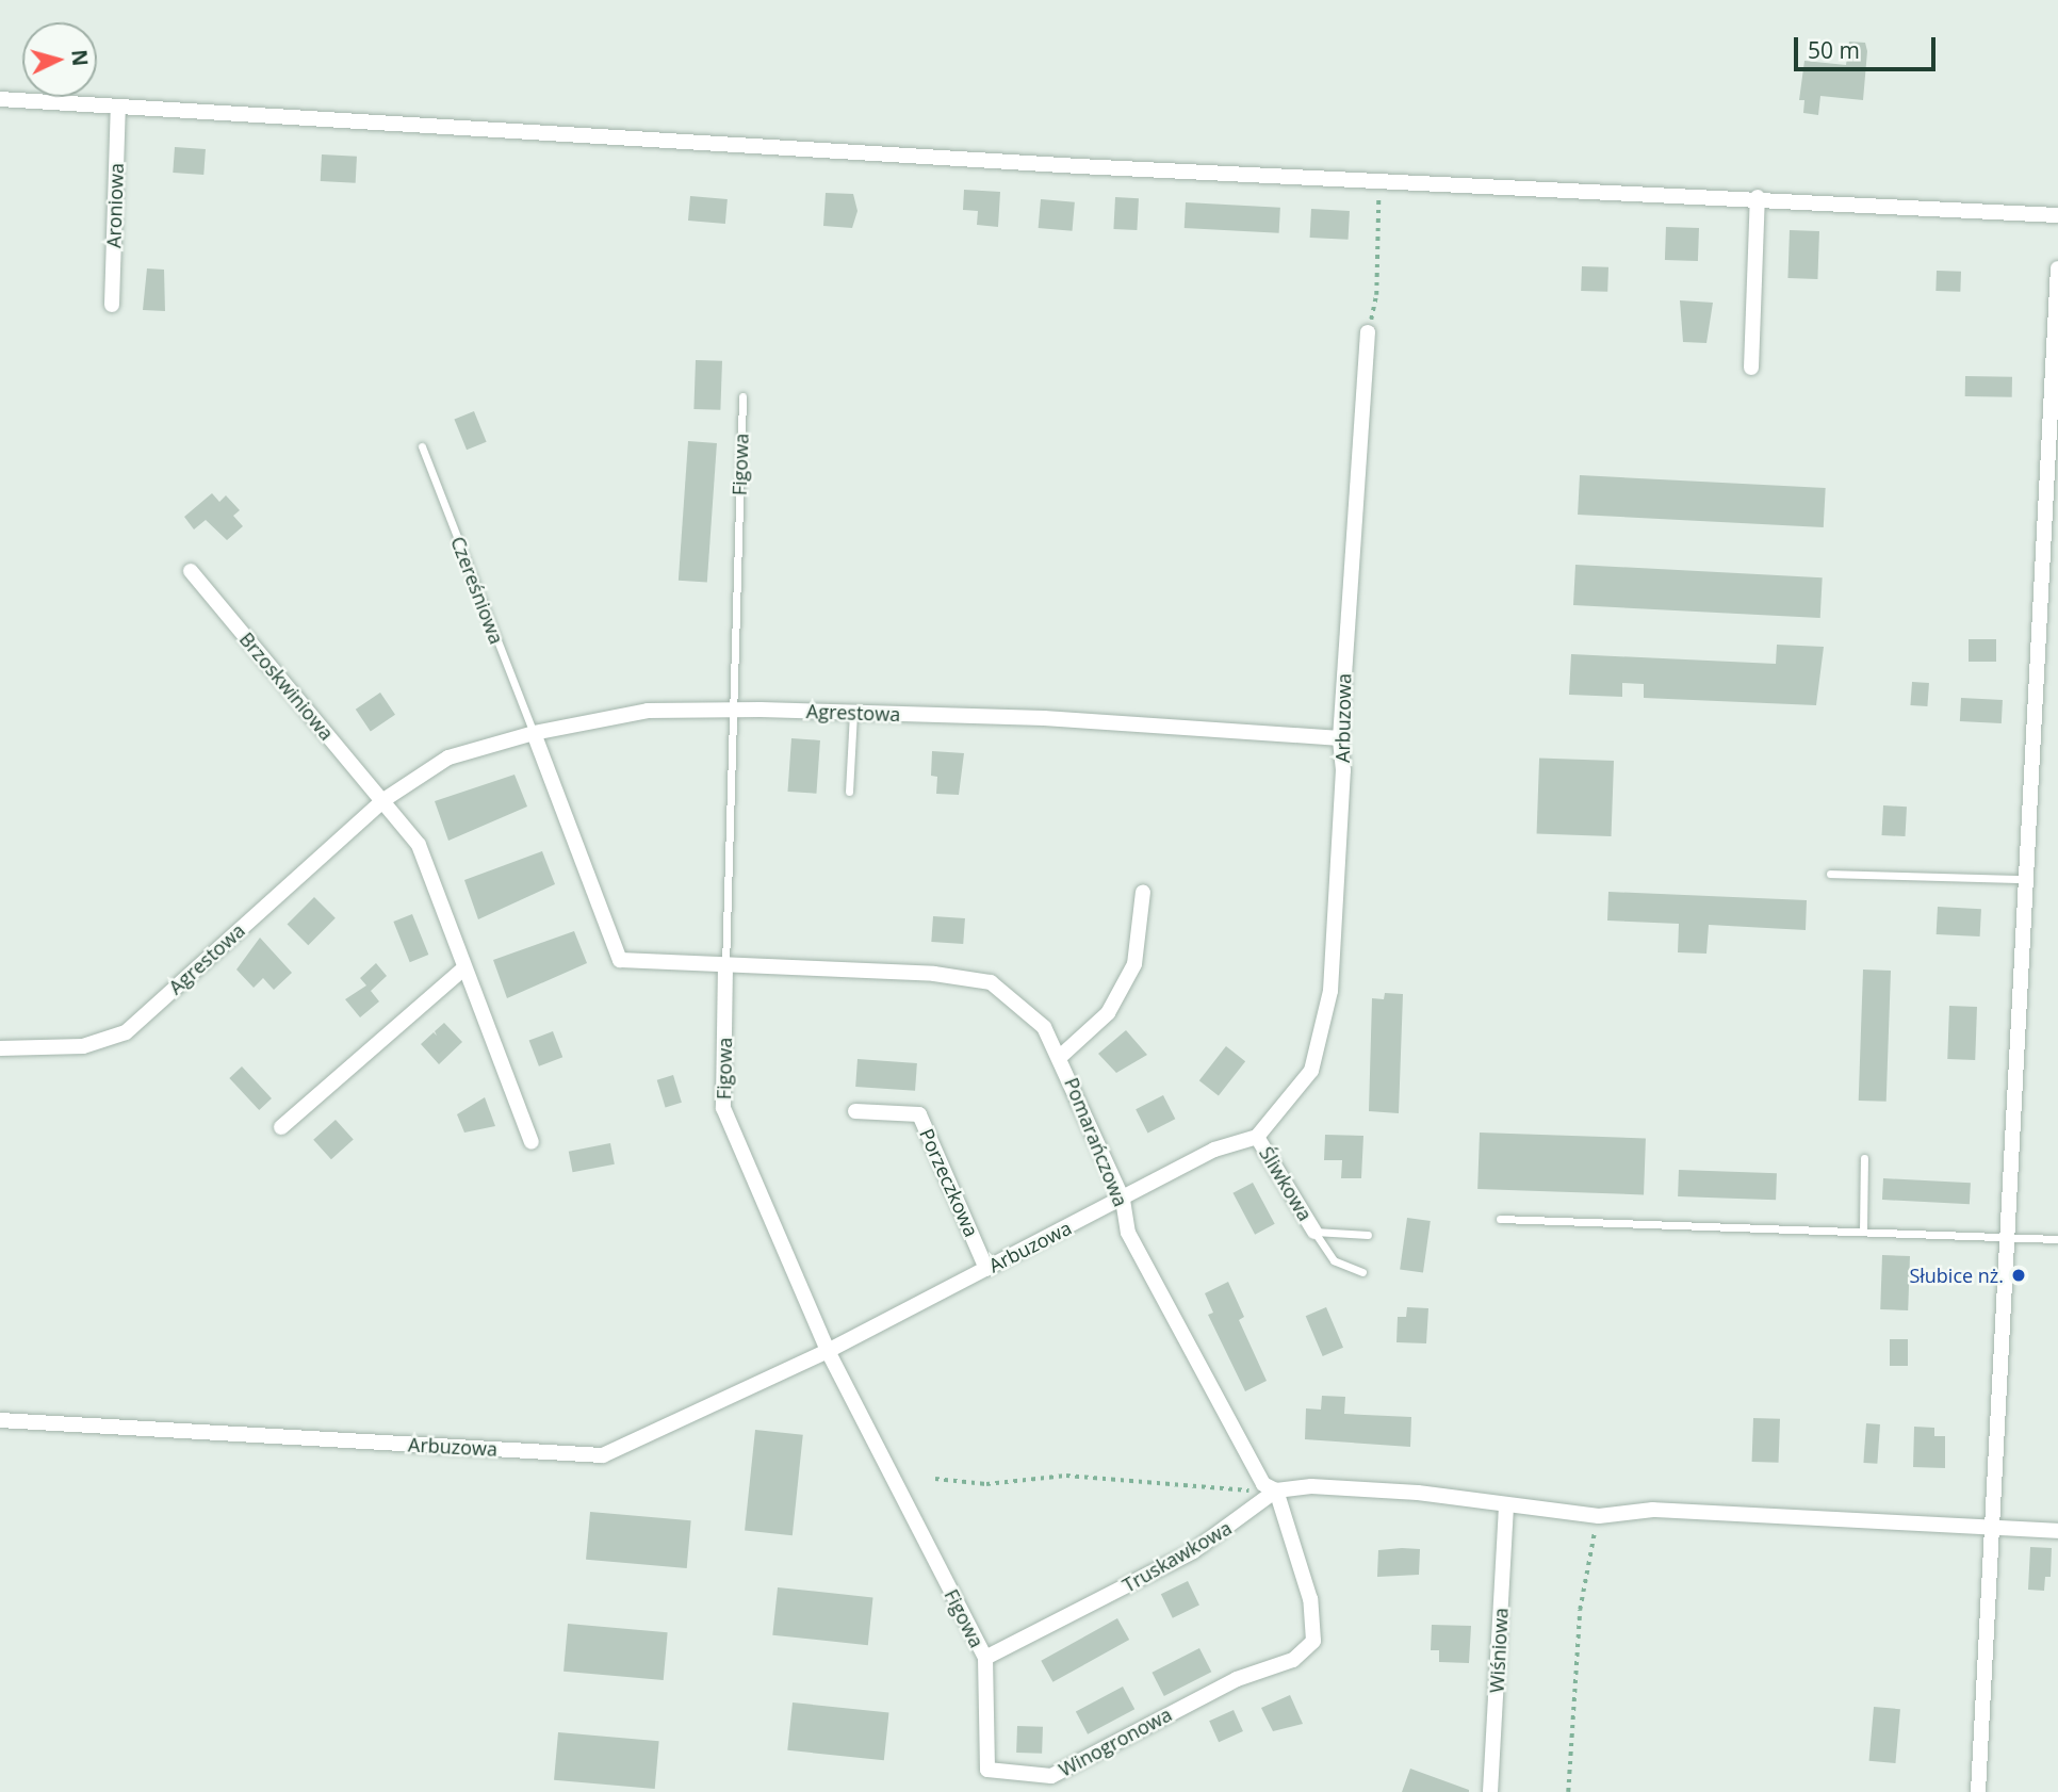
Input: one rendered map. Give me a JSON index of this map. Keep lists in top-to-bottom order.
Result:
{
  "streets": {
    "street": [
      "Aroniowa",
      "Figowa",
      "Brzoskwiniowa",
      "Agrestowa",
      "Arbuzowa",
      "Pomarańczowa",
      "Porzeczkowa",
      "Śliwkowa",
      "Truskawkowa",
      "Wiśniowa",
      "Winogronowa"
    ],
    "lane": ["Czereśniowa"]
  },
  "crossings": [
    ["Figowa", "Agrestowa"],
    ["Figowa", "Arbuzowa"],
    ["Figowa", "Pomarańczowa"],
    ["Figowa", "Truskawkowa"],
    ["Figowa", "Winogronowa"],
    ["Czereśniowa", "Agrestowa"],
    ["Czereśniowa", "Pomarańczowa"],
    ["Brzoskwiniowa", "Agrestowa"],
    ["Agrestowa", "Arbuzowa"],
    ["Agrestowa", "Pomarańczowa"],
    ["Arbuzowa", "Pomarańczowa"],
    ["Arbuzowa", "Porzeczkowa"],
    ["Arbuzowa", "Śliwkowa"],
    ["Pomarańczowa", "Truskawkowa"],
    ["Pomarańczowa", "Winogronowa"]
  ],
  "places": ["Słubice nż."],
  "scale_bar": "50 m",
  "north": "right"
}
